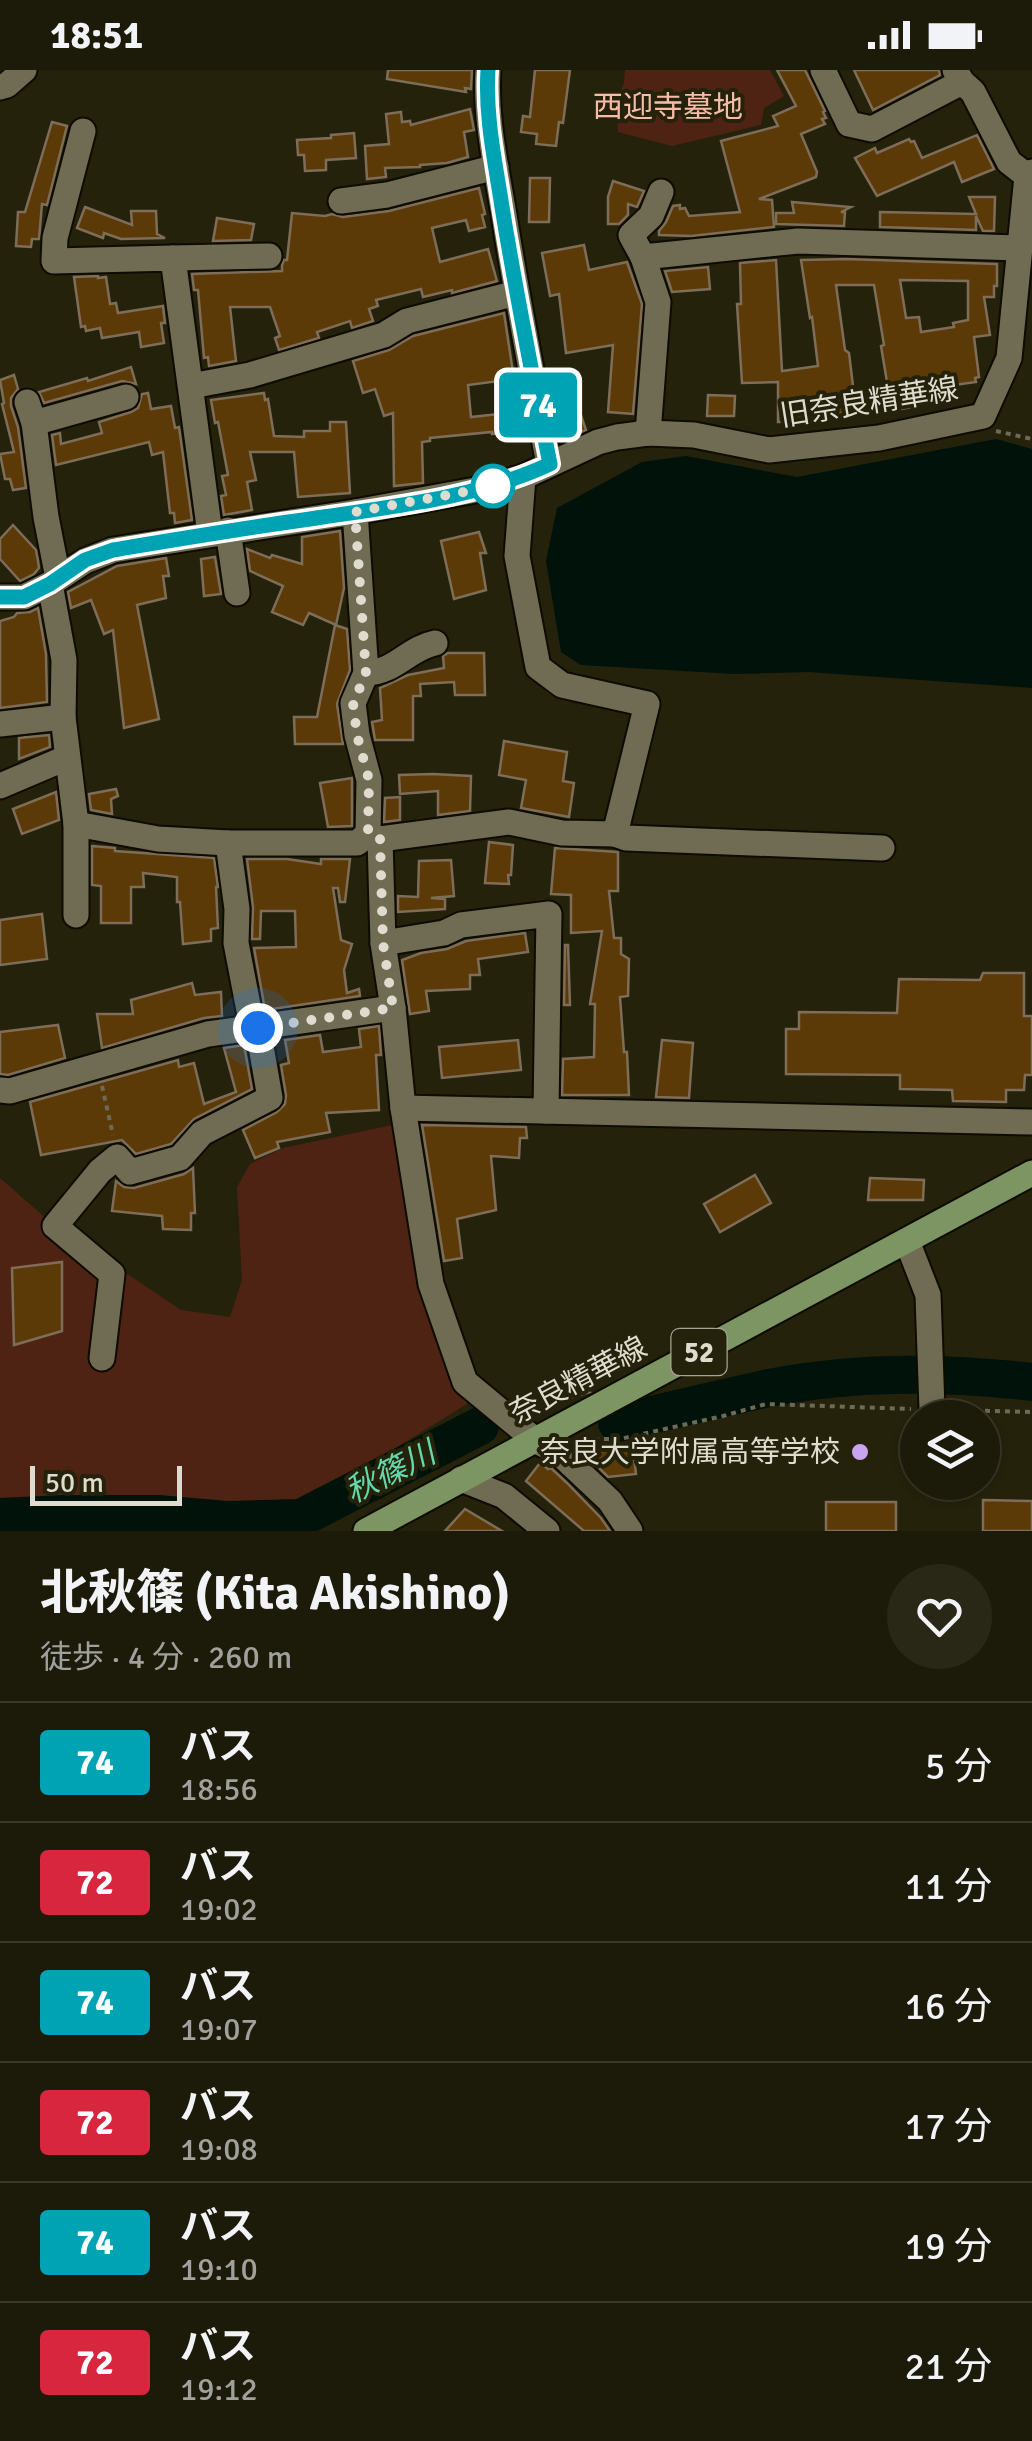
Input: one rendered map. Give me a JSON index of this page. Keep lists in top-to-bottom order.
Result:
{
  "streets": {
    "main road": ["52", "奈良精華線"],
    "street": ["旧奈良精華線"]
  },
  "water": ["秋篠川"],
  "parks": ["西迎寺墓地"],
  "places": ["奈良大学附属高等学校"],
  "lines": ["bus line 74"],
  "scale_bar": "50 m",
  "page": {
    "status": "18:51",
    "on_map": "74",
    "scale": "50 m",
    "heading": ["北秋篠 (Kita Akishino)", "徒歩 · 4 分 · 260 m"],
    "list": [
      {
        "mark": "74",
        "name": "バス",
        "note": "18:56",
        "value": "5 分"
      },
      {
        "mark": "72",
        "name": "バス",
        "note": "19:02",
        "value": "11 分"
      },
      {
        "mark": "74",
        "name": "バス",
        "note": "19:07",
        "value": "16 分"
      },
      {
        "mark": "72",
        "name": "バス",
        "note": "19:08",
        "value": "17 分"
      },
      {
        "mark": "74",
        "name": "バス",
        "note": "19:10",
        "value": "19 分"
      },
      {
        "mark": "72",
        "name": "バス",
        "note": "19:12",
        "value": "21 分"
      }
    ]
  }
}
